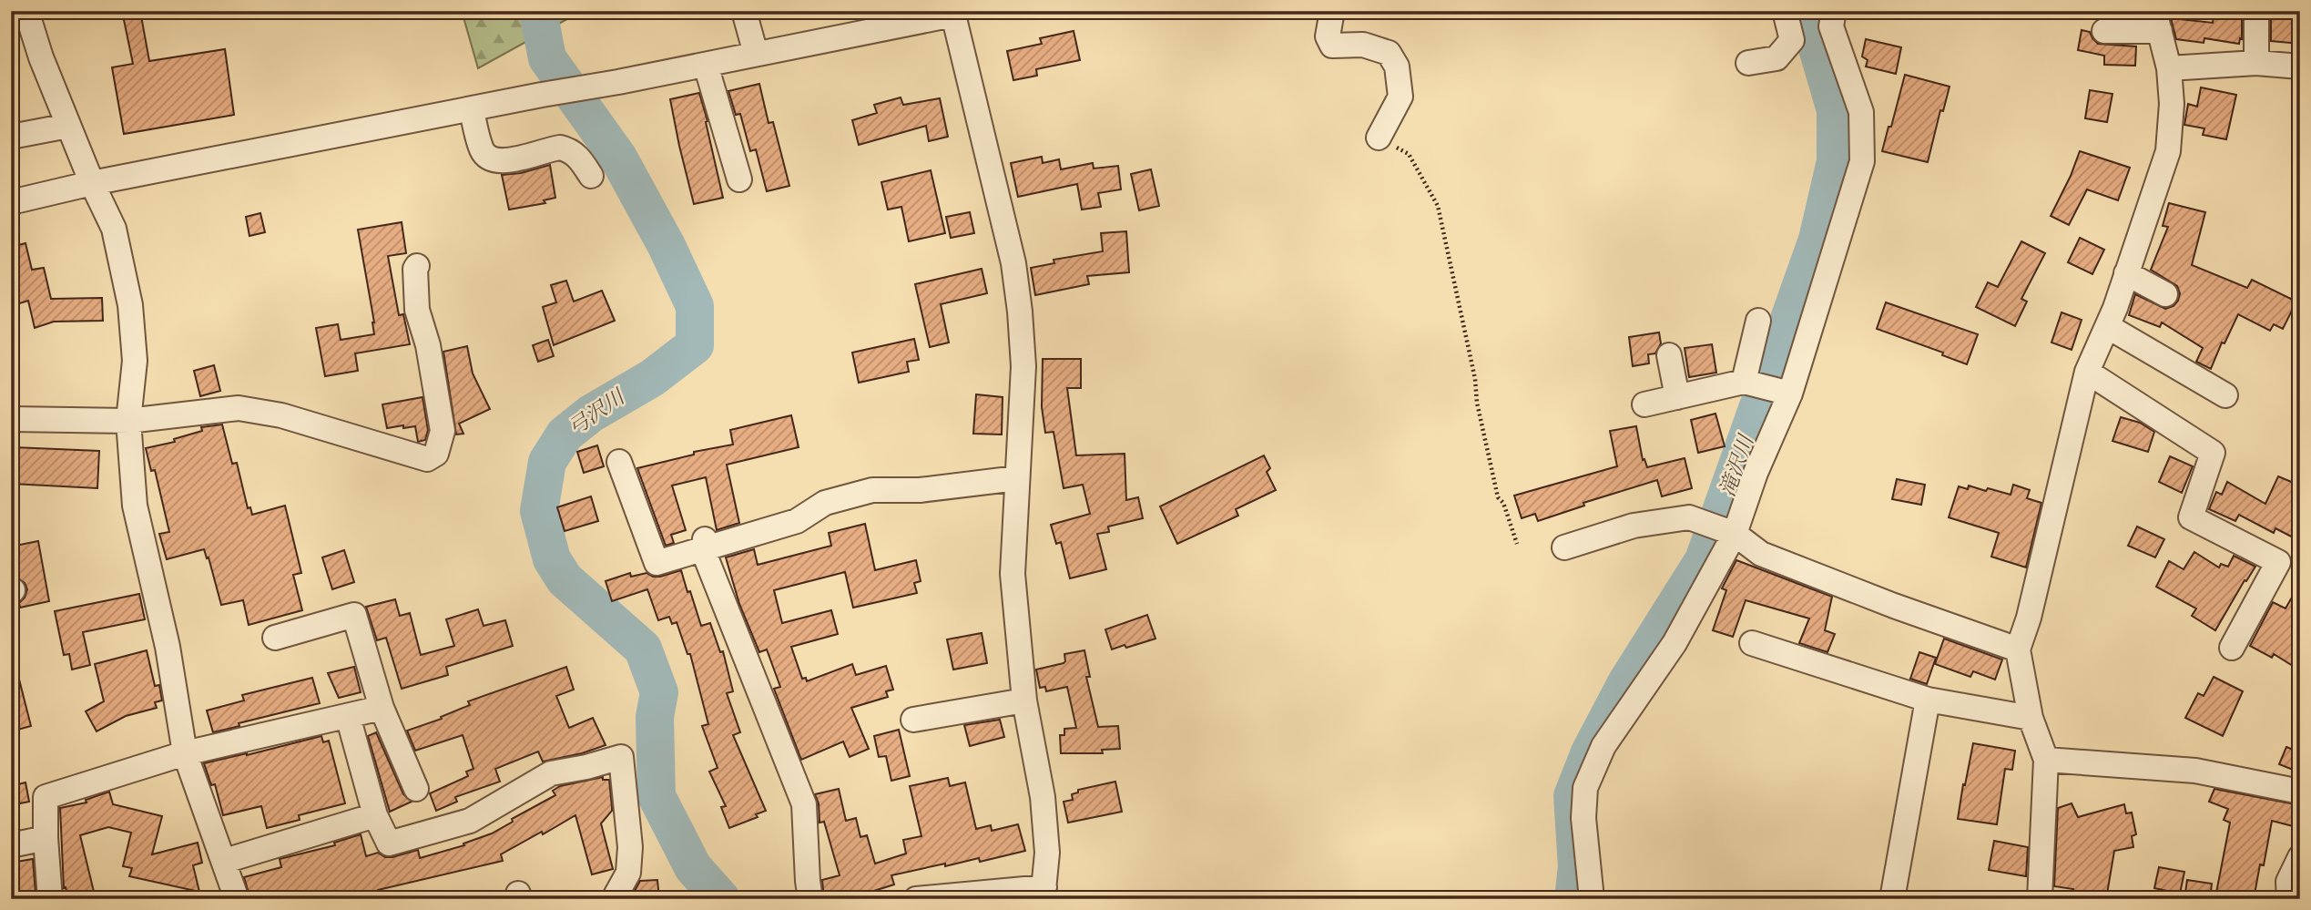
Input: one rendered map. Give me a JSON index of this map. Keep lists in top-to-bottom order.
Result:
{
  "water": ["弓沢川", "滝沢川"]
}
